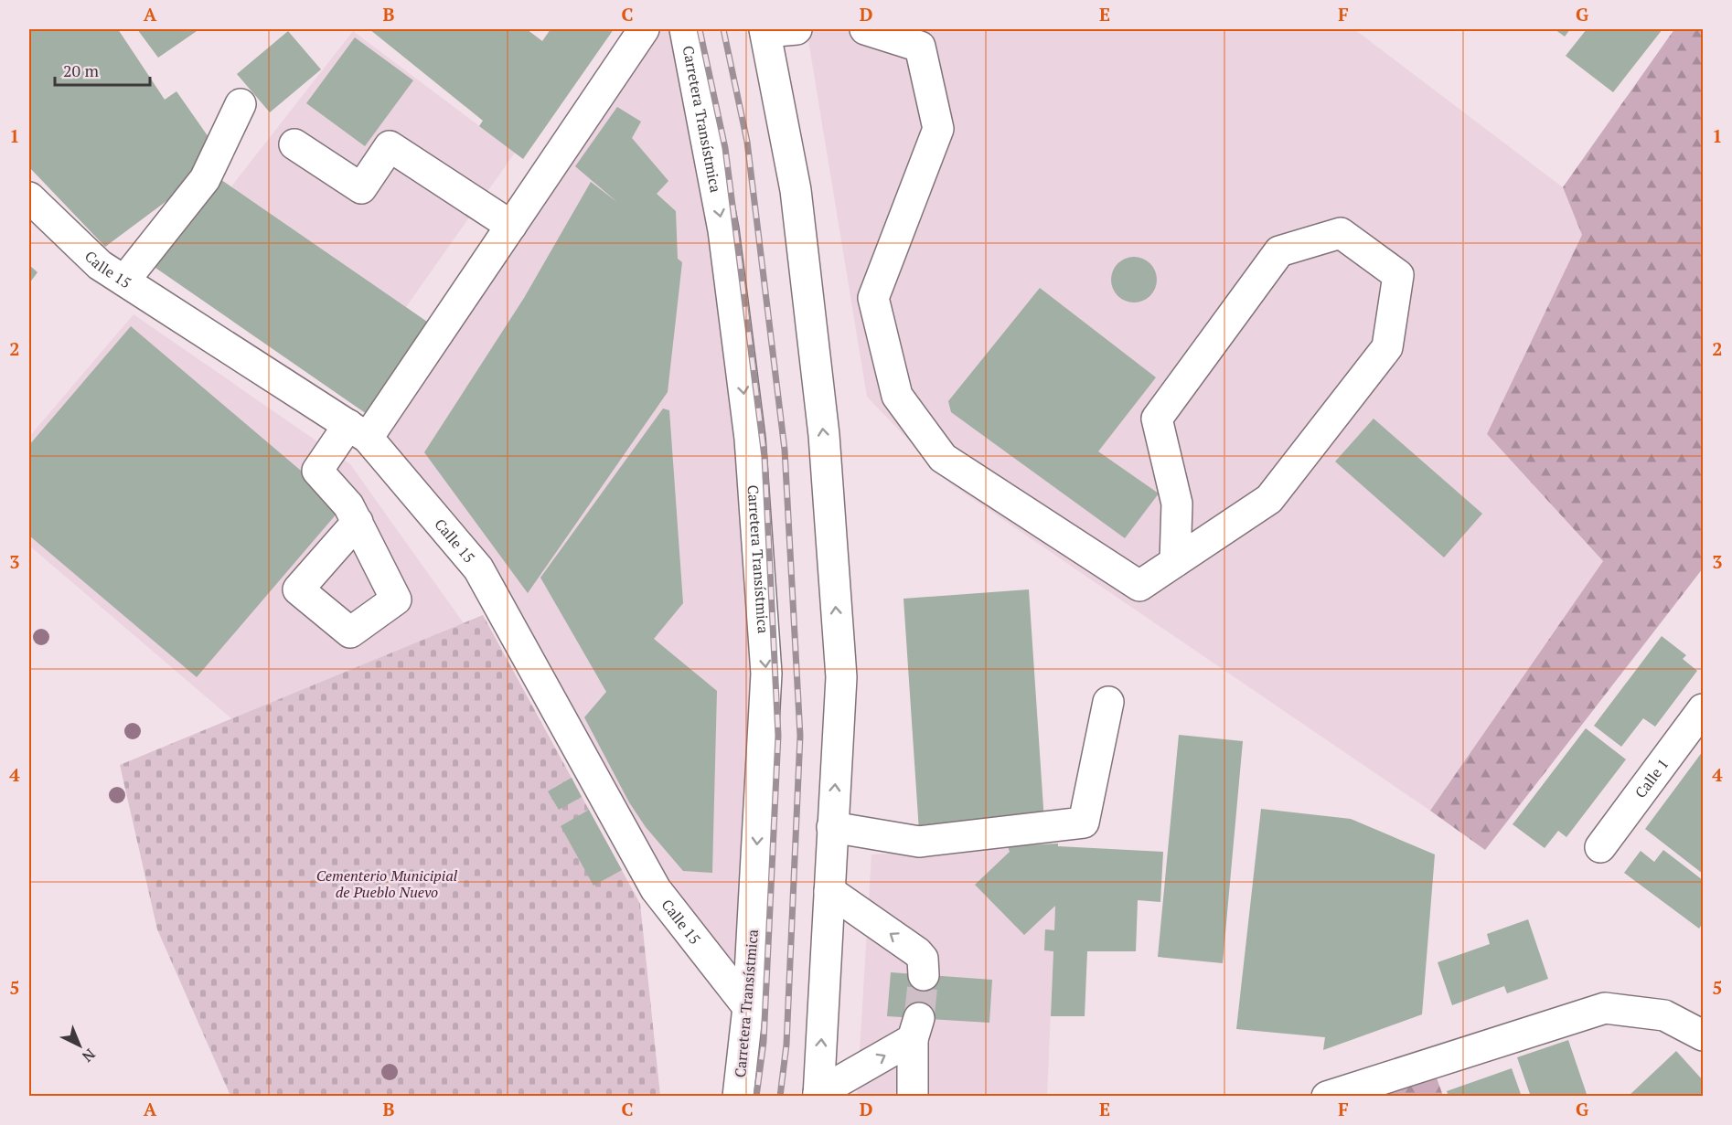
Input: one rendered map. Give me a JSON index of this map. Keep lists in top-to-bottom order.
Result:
{
  "streets": {
    "street": ["Carretera Transístmica", "Calle 15", "Calle 1"]
  },
  "crossings": [
    ["Carretera Transístmica", "Calle 15"]
  ],
  "parks": ["Cementerio Municipial de Pueblo Nuevo"],
  "scale_bar": "20 m",
  "north": "bottom right",
  "grid": {
    "columns": [
      "A",
      "B",
      "C",
      "D",
      "E",
      "F",
      "G"
    ],
    "rows": [
      "1",
      "2",
      "3",
      "4",
      "5"
    ]
  }
}
